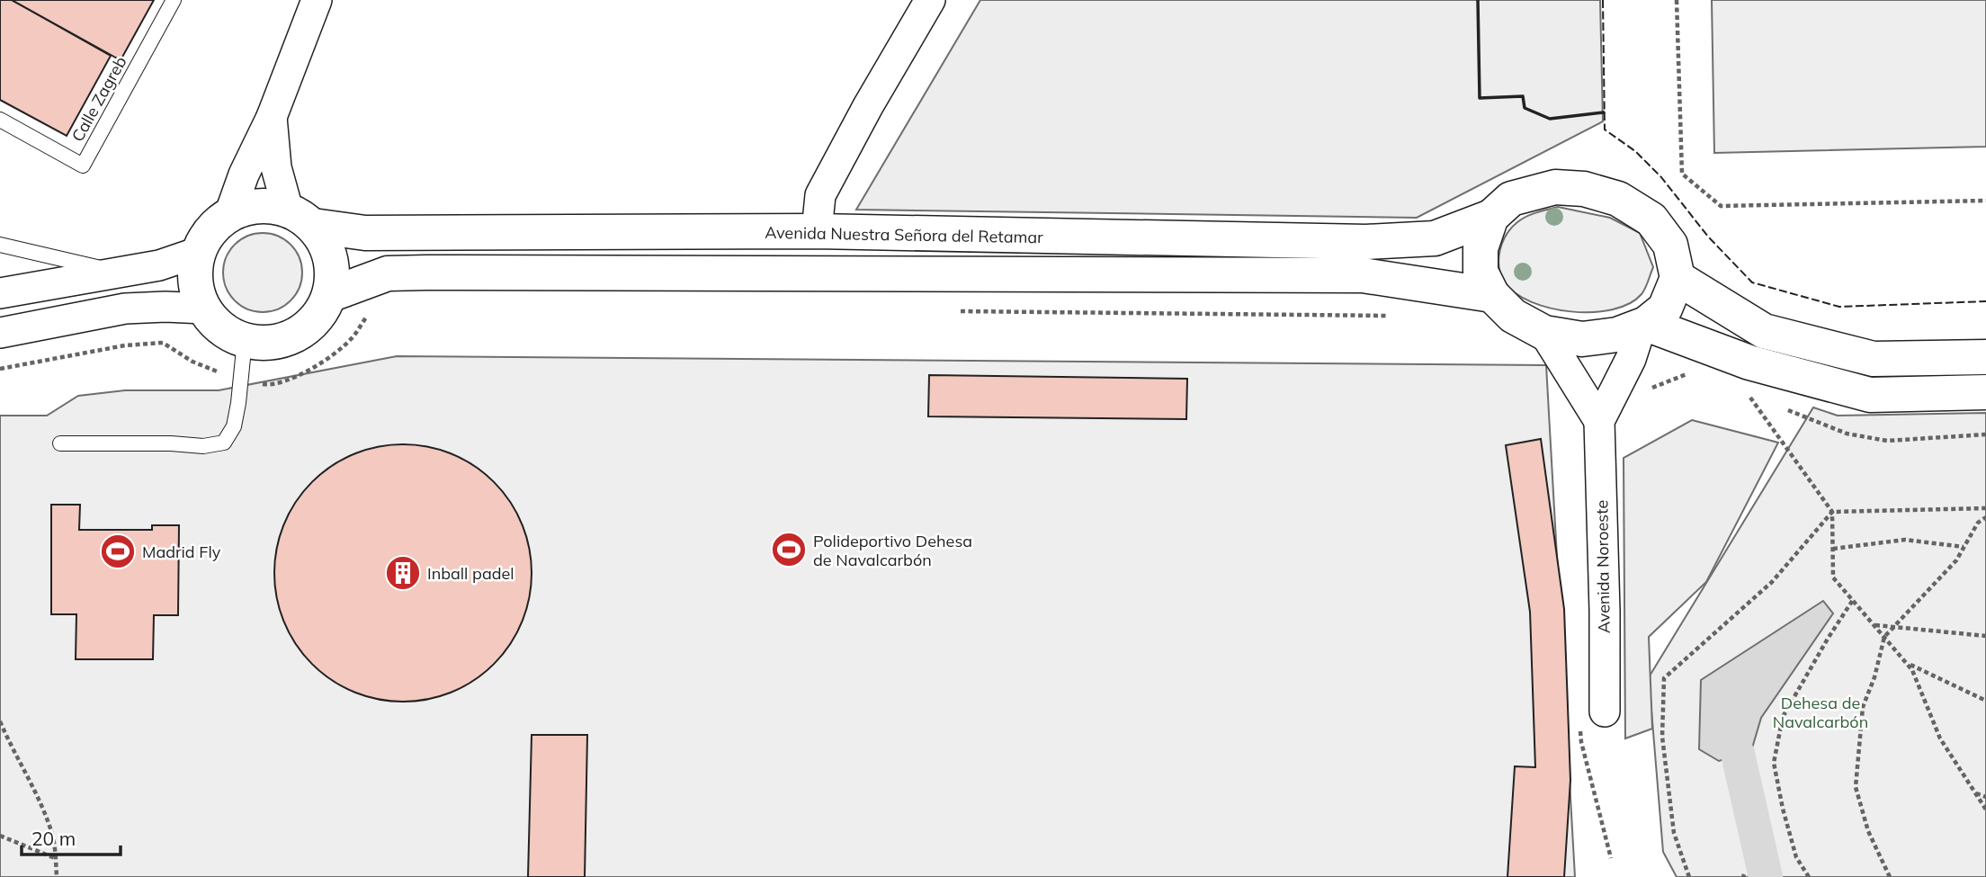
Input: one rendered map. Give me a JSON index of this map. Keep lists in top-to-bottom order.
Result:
{
  "streets": {
    "street": ["Avenida Nuestra Señora del Retamar", "Avenida Noroeste"],
    "lane": ["Calle Zagreb"]
  },
  "crossings": [
    ["Avenida Nuestra Señora del Retamar", "Avenida Noroeste"]
  ],
  "parks": ["Dehesa de Navalcarbón"],
  "places": {
    "sports": ["Polideportivo Dehesa de Navalcarbón", "Madrid Fly"],
    "building": ["Inball padel"]
  },
  "scale_bar": "20 m"
}
